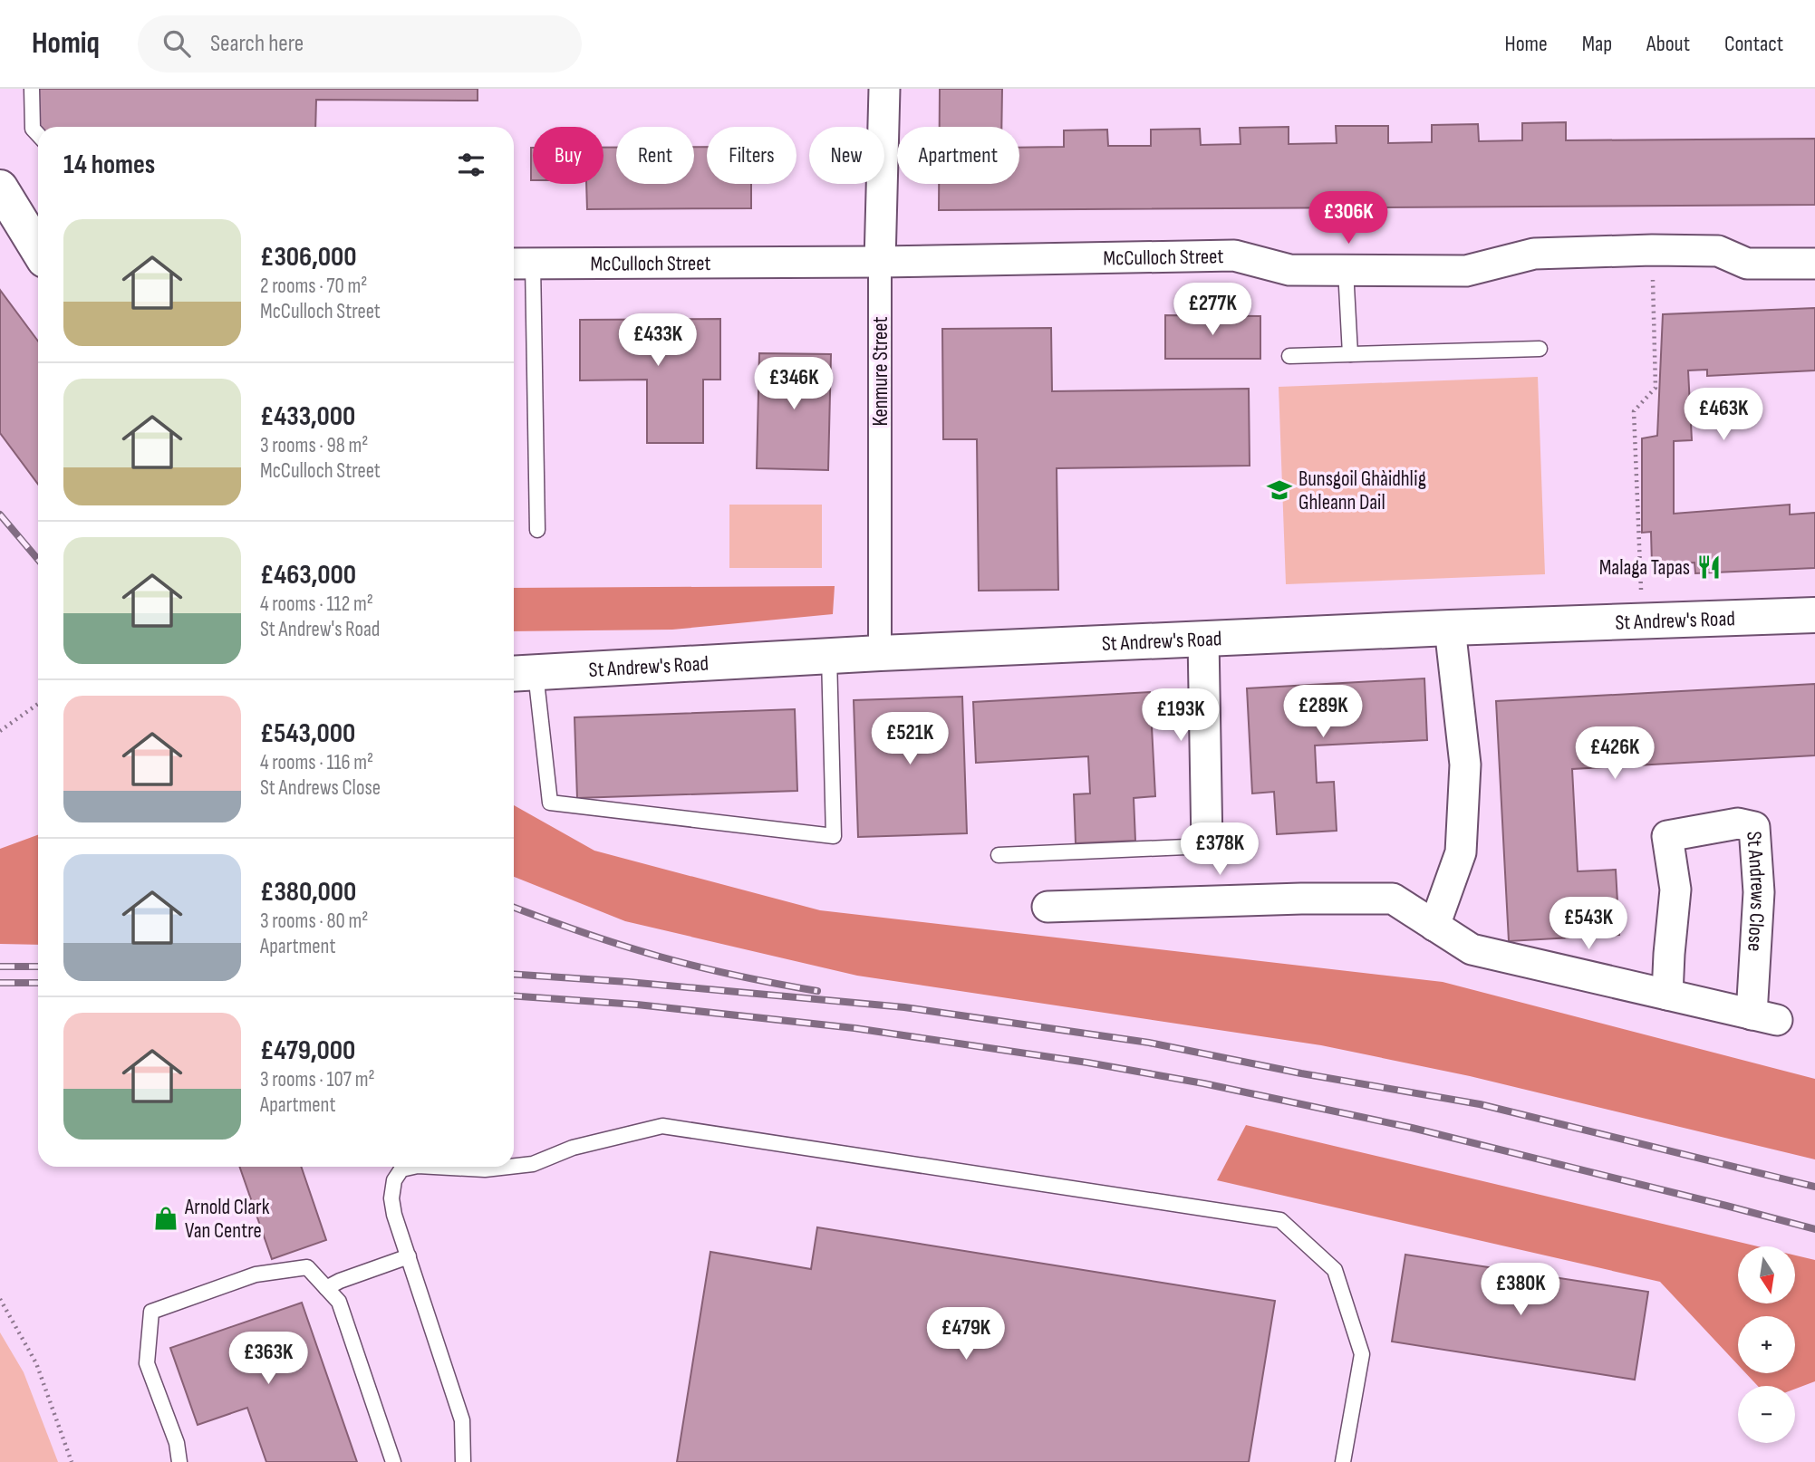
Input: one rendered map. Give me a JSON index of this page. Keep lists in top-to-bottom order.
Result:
{
  "streets": {
    "street": [
      "McCulloch Street",
      "Kenmure Street",
      "St Andrew's Road",
      "St Andrews Close"
    ]
  },
  "crossings": [
    ["McCulloch Street", "Kenmure Street"],
    ["Kenmure Street", "St Andrew's Road"]
  ],
  "places": {
    "school or university": ["Bunsgoil Ghàidhlig Ghleann Dail"],
    "restaurant": ["Malaga Tapas"],
    "shop": ["Arnold Clark Van Centre"]
  },
  "north": "bottom",
  "page": {
    "header": "Homiq",
    "search": "Search here",
    "nav": [
      "Home",
      "Map",
      "About",
      "Contact"
    ],
    "chip": [
      "Buy",
      "Rent",
      "Filters",
      "New",
      "Apartment"
    ],
    "heading": "14 homes",
    "price": [
      "£306K",
      "£277K",
      "£433K",
      "£346K",
      "£463K",
      "£289K",
      "£193K",
      "£521K",
      "£426K",
      "£378K",
      "£543K",
      "£380K",
      "£479K",
      "£363K"
    ],
    "list": [
      {
        "name": "£306,000",
        "note": "2 rooms · 70 m² · McCulloch Street"
      },
      {
        "name": "£433,000",
        "note": "3 rooms · 98 m² · McCulloch Street"
      },
      {
        "name": "£463,000",
        "note": "4 rooms · 112 m² · St Andrew's Road"
      },
      {
        "name": "£543,000",
        "note": "4 rooms · 116 m² · St Andrews Close"
      },
      {
        "name": "£380,000",
        "note": "3 rooms · 80 m² · Apartment"
      },
      {
        "name": "£479,000",
        "note": "3 rooms · 107 m² · Apartment"
      }
    ],
    "map_buttons": ["+", "−"]
  }
}
